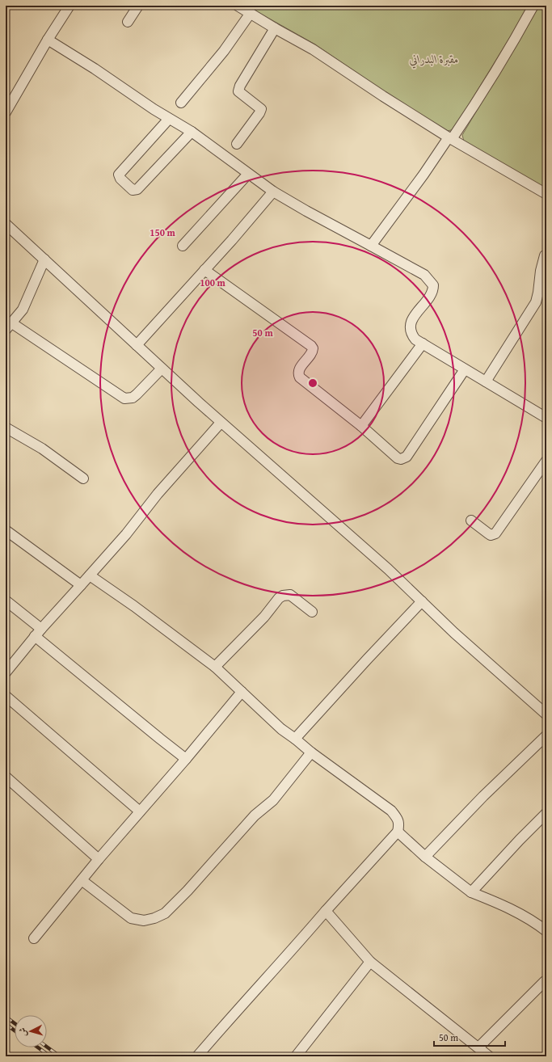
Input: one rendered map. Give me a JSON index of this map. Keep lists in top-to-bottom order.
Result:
{
  "parks": ["مقبرة البدراني"],
  "scale_bar": "50 m",
  "north": "left",
  "rings": ["150 m", "100 m", "50 m"]
}
